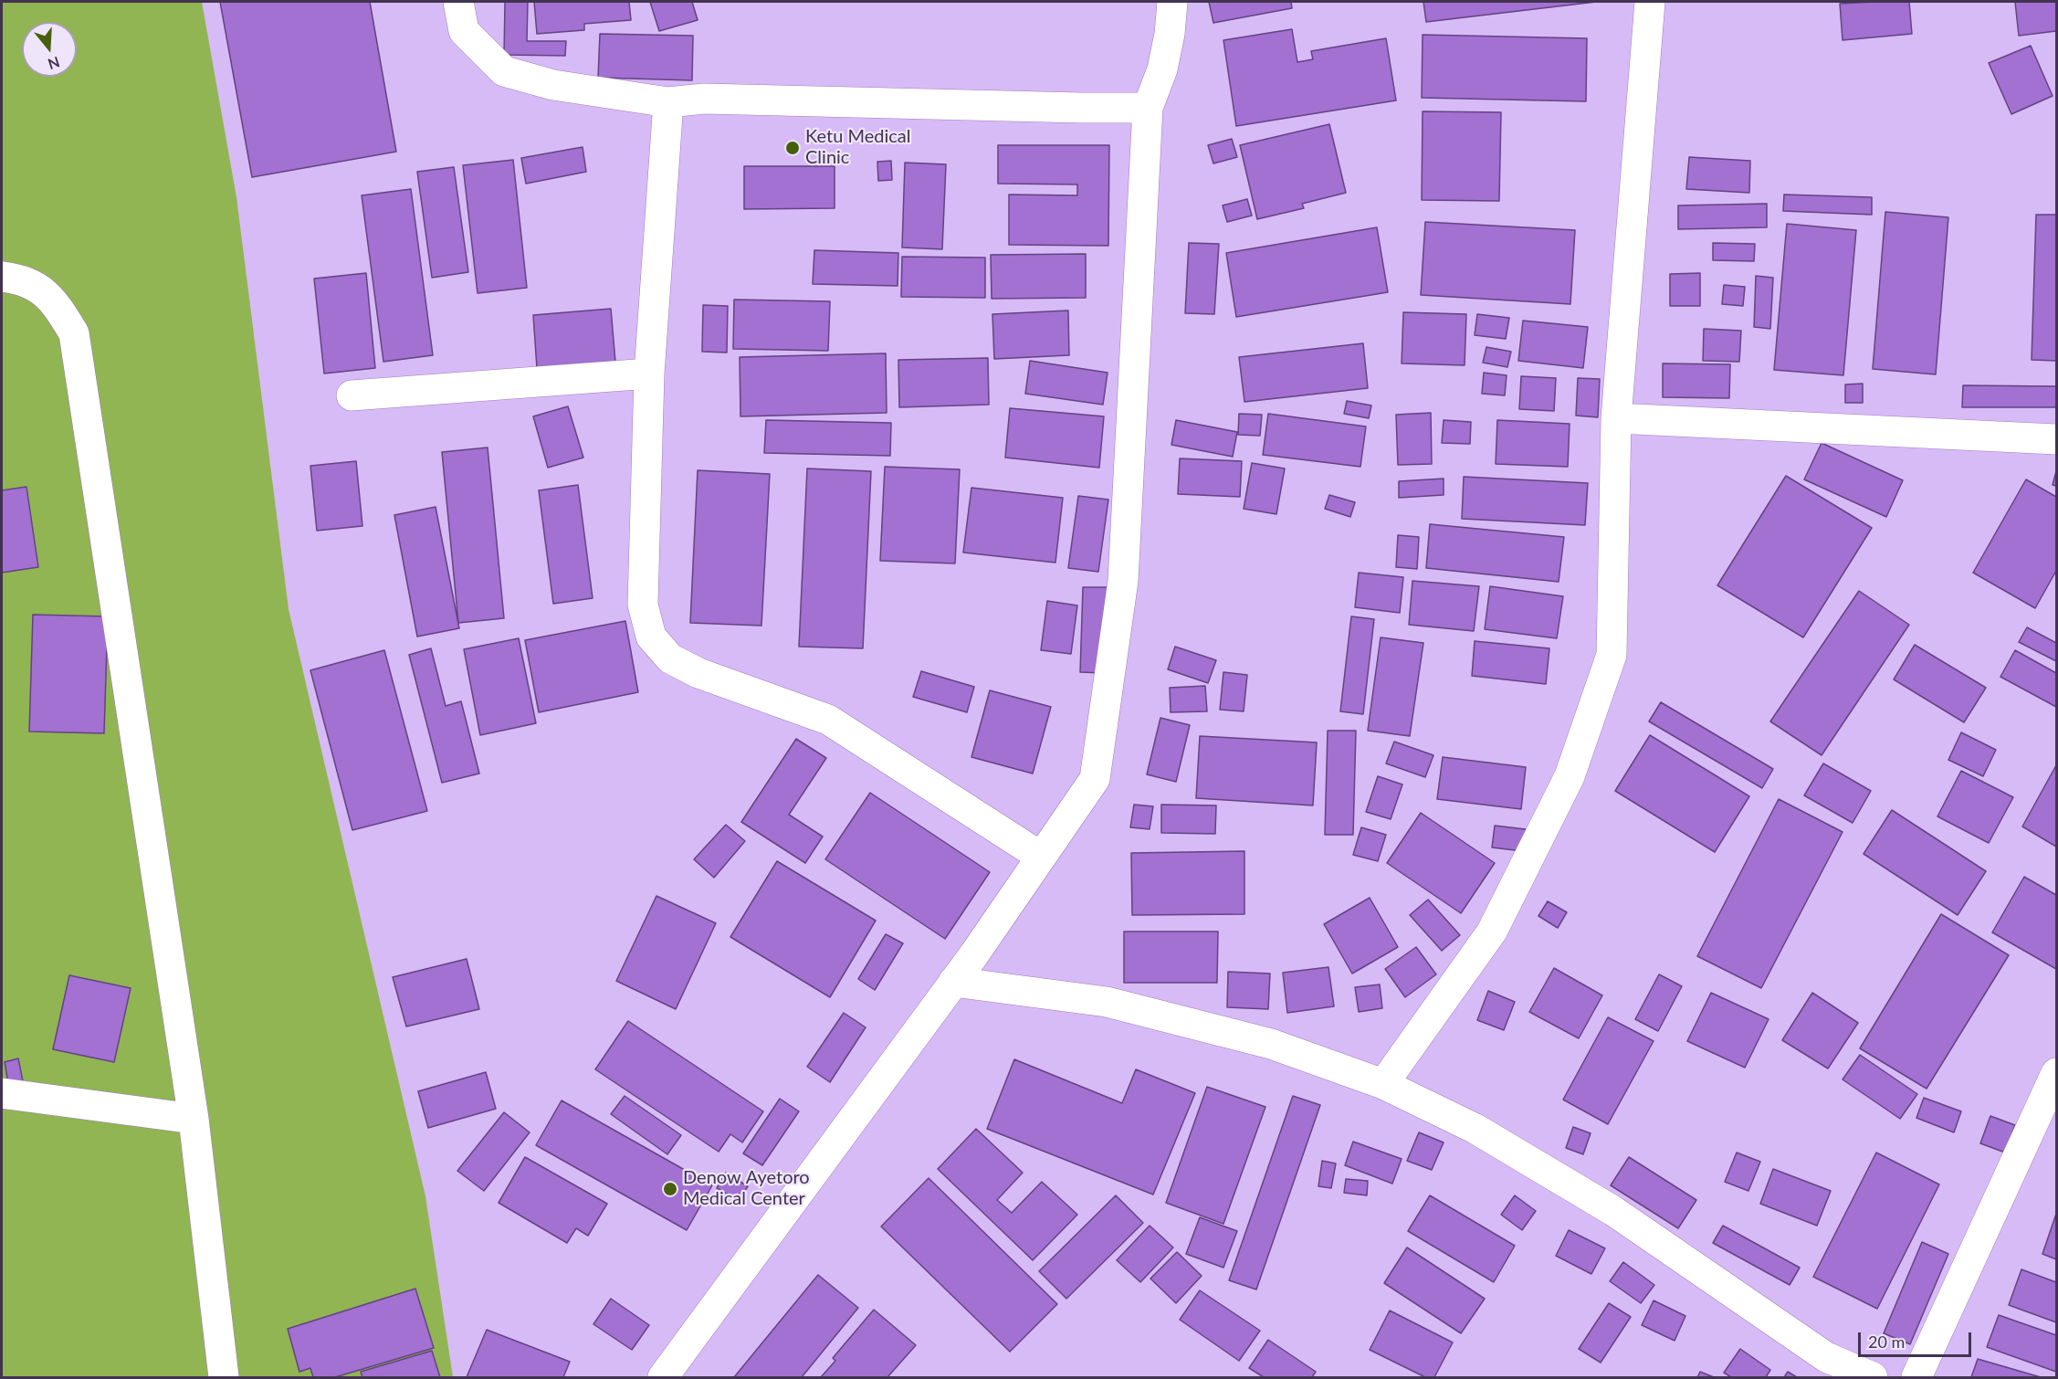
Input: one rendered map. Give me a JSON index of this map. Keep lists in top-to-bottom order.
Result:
{
  "places": ["Ketu Medical Clinic", "Denow Ayetoro Medical Center"],
  "scale_bar": "20 m",
  "north": "bottom"
}
